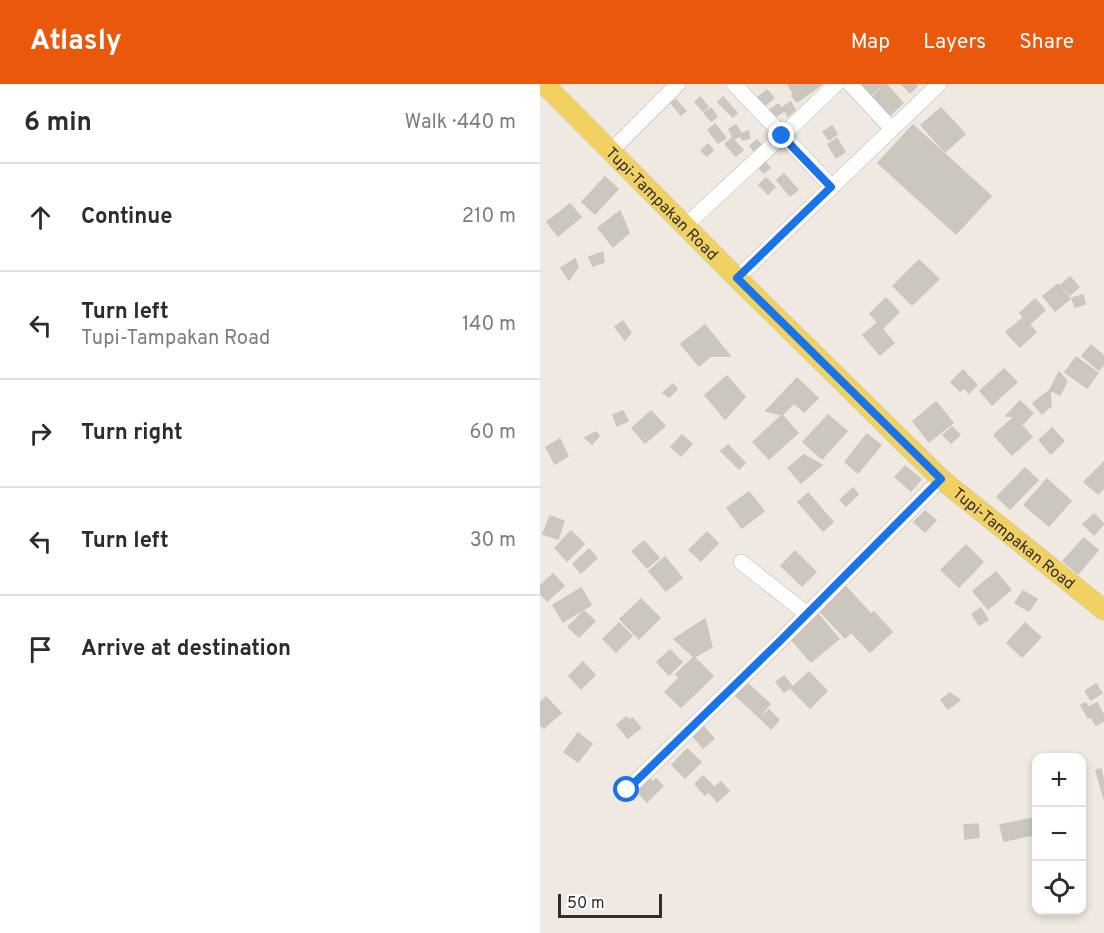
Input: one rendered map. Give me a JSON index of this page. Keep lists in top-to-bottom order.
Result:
{
  "streets": {
    "main road": ["Tupi-Tampakan Road"]
  },
  "scale_bar": "50 m",
  "page": {
    "header": "Atlasly",
    "nav": ["Map", "Layers", "Share"],
    "heading": ["6 min", "Walk · 440 m"],
    "list": [
      ["Continue", "210 m"],
      ["Turn left", "Tupi-Tampakan Road", "140 m"],
      ["Turn right", "60 m"],
      ["Turn left", "30 m"],
      "Arrive at destination"
    ],
    "map_buttons": ["+", "−"],
    "scale": "50 m"
  }
}
